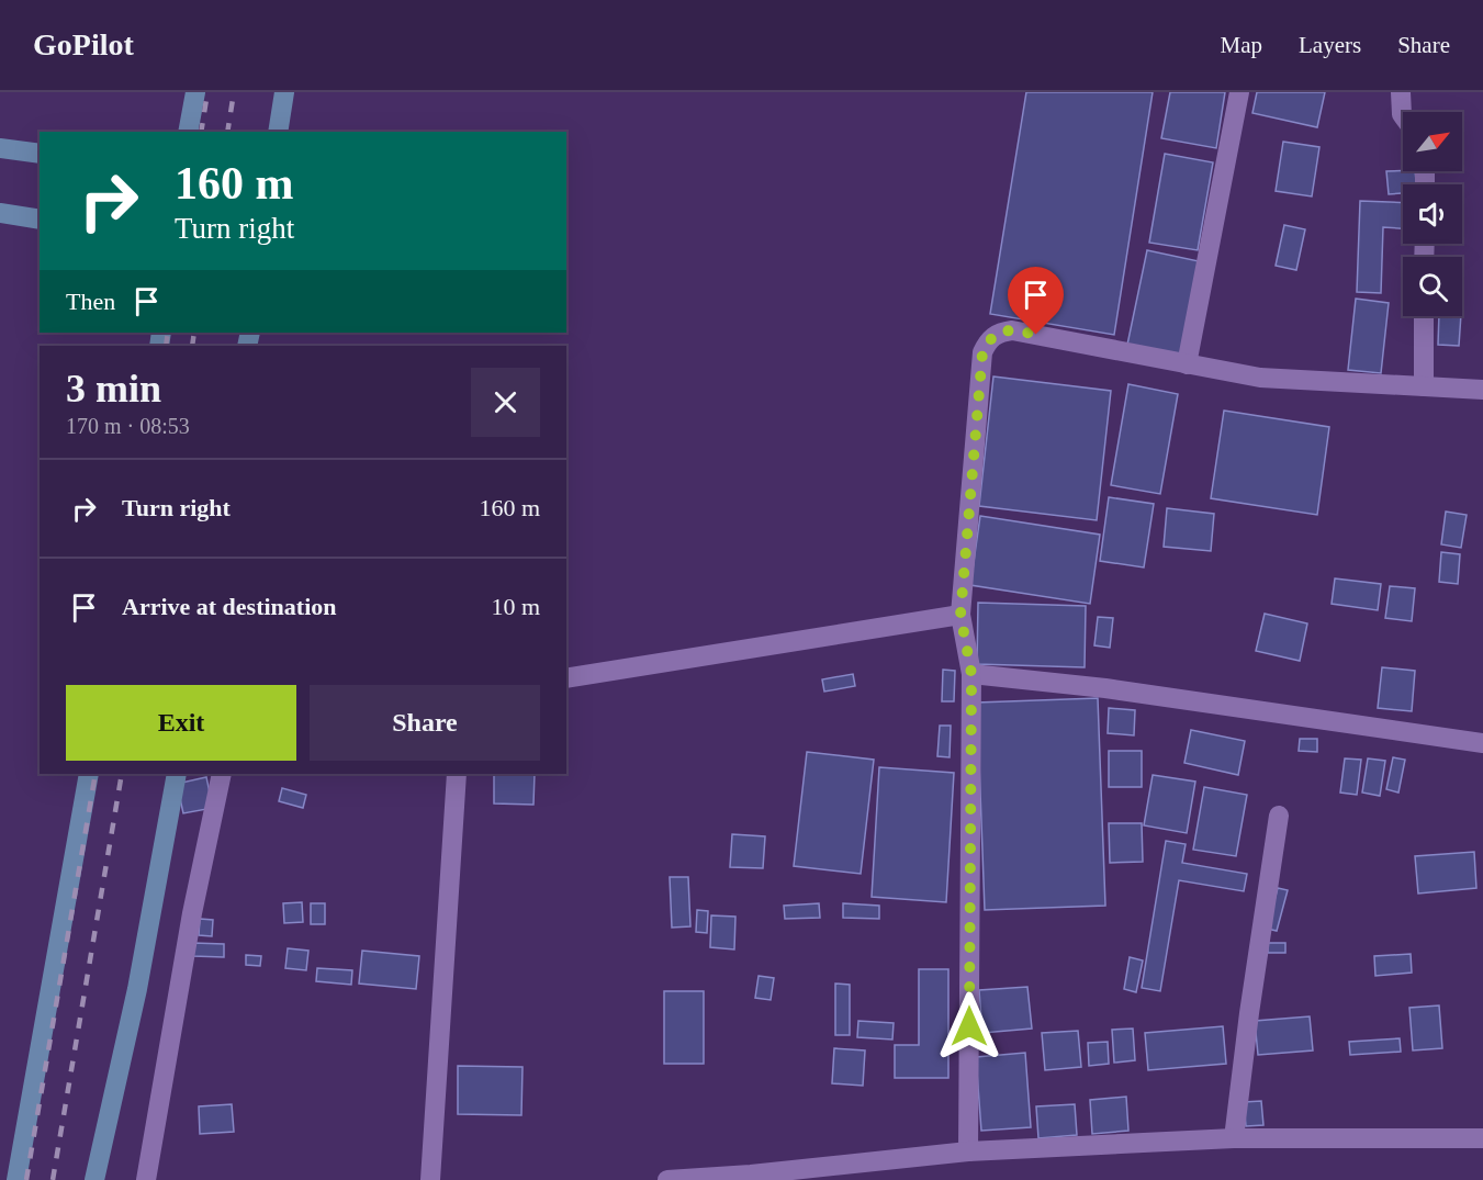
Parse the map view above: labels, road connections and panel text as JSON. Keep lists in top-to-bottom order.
{
  "north": "top right",
  "page": {
    "header": "GoPilot",
    "nav": ["Map", "Layers", "Share"],
    "turn": ["160 m", "Turn right"],
    "then": "Then",
    "heading": ["3 min", "170 m · 08:53"],
    "list": [
      {
        "name": "Turn right",
        "value": "160 m"
      },
      {
        "name": "Arrive at destination",
        "value": "10 m"
      }
    ],
    "buttons": ["Exit", "Share"]
  }
}
